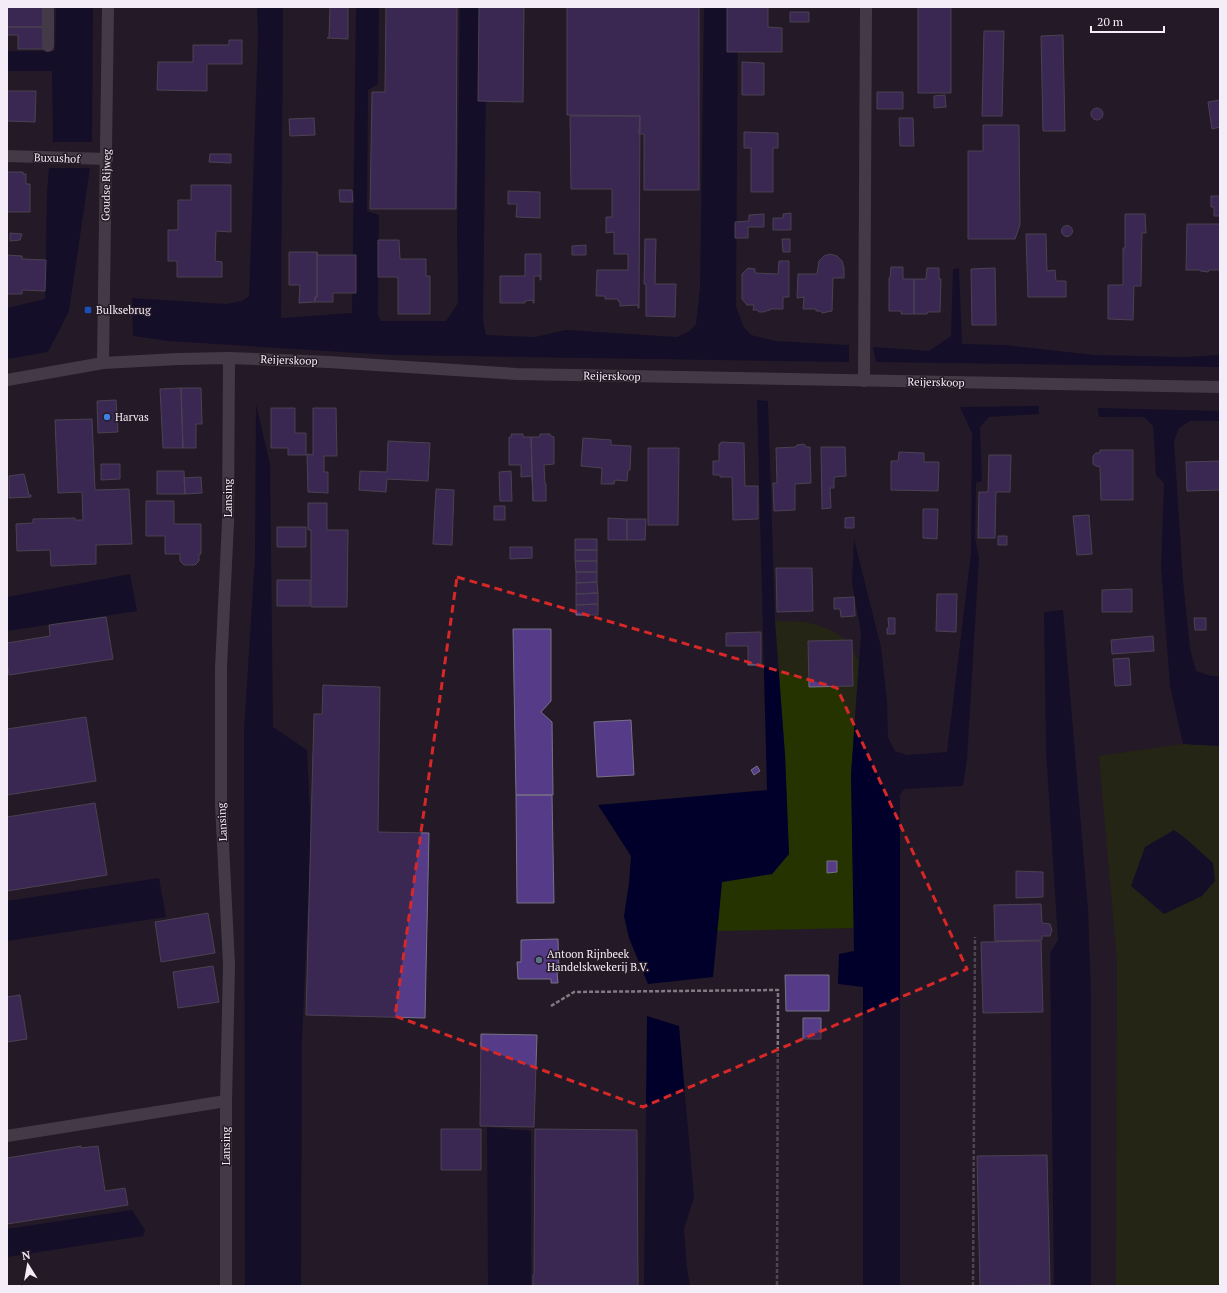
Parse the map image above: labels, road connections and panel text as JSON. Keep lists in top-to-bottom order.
{
  "streets": {
    "street": [
      "Buxushof",
      "Goudse Rijweg",
      "Reijerskoop",
      "Lansing"
    ]
  },
  "crossings": [
    ["Buxushof", "Goudse Rijweg"],
    ["Goudse Rijweg", "Reijerskoop"],
    ["Reijerskoop", "Lansing"]
  ],
  "places": {
    "transit": ["Bulksebrug"],
    "other": ["Harvas", "Antoon Rijnbeek Handelskwekerij B.V."]
  },
  "scale_bar": "20 m",
  "north": "top"
}
